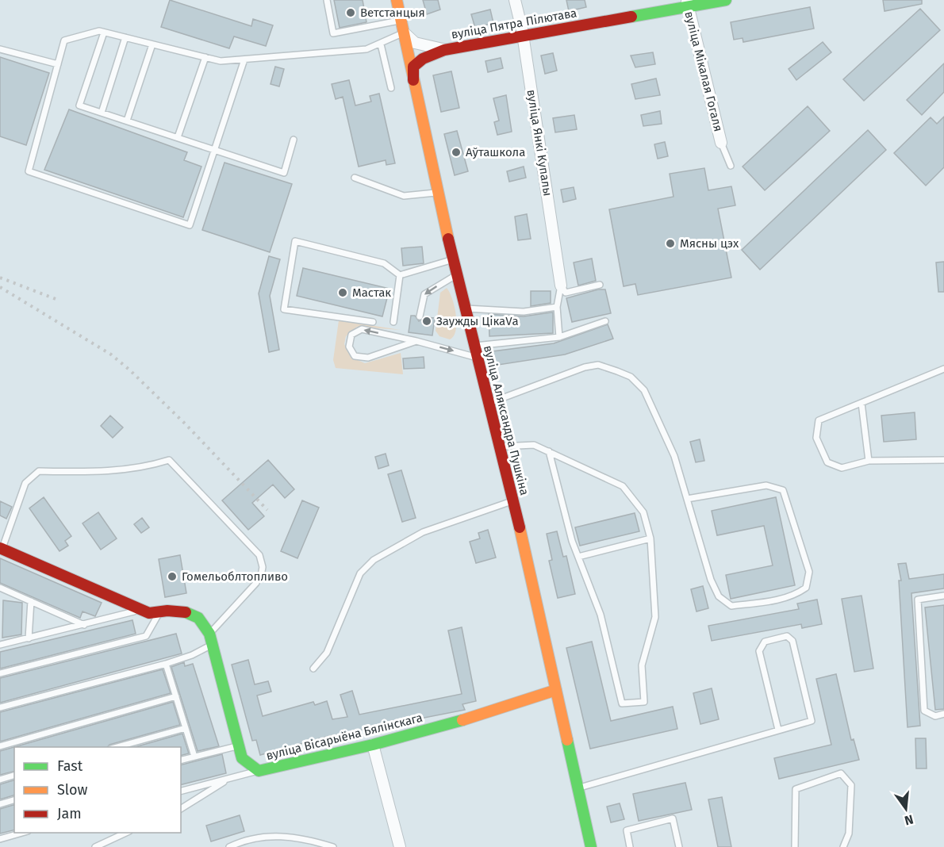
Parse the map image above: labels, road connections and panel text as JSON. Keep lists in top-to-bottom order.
{
  "streets": {
    "street": [
      "вуліца Пятра Пілютава",
      "вуліца Мікалая Гогаля",
      "вуліца Янкі Купалы",
      "вуліца Аляксандра Пушкіна",
      "вуліца Вісарыёна Бялінскага"
    ]
  },
  "crossings": [
    ["вуліца Пятра Пілютава", "вуліца Мікалая Гогаля"],
    ["вуліца Пятра Пілютава", "вуліца Янкі Купалы"],
    ["вуліца Пятра Пілютава", "вуліца Аляксандра Пушкіна"],
    ["вуліца Аляксандра Пушкіна", "вуліца Вісарыёна Бялінскага"]
  ],
  "places": [
    "Ветстанцыя",
    "Аўташкола",
    "Мясны цэх",
    "Мастак",
    "Заужды ЦікаVа",
    "Гомельоблтопливо"
  ],
  "legend": ["Fast", "Slow", "Jam"],
  "north": "bottom"
}
